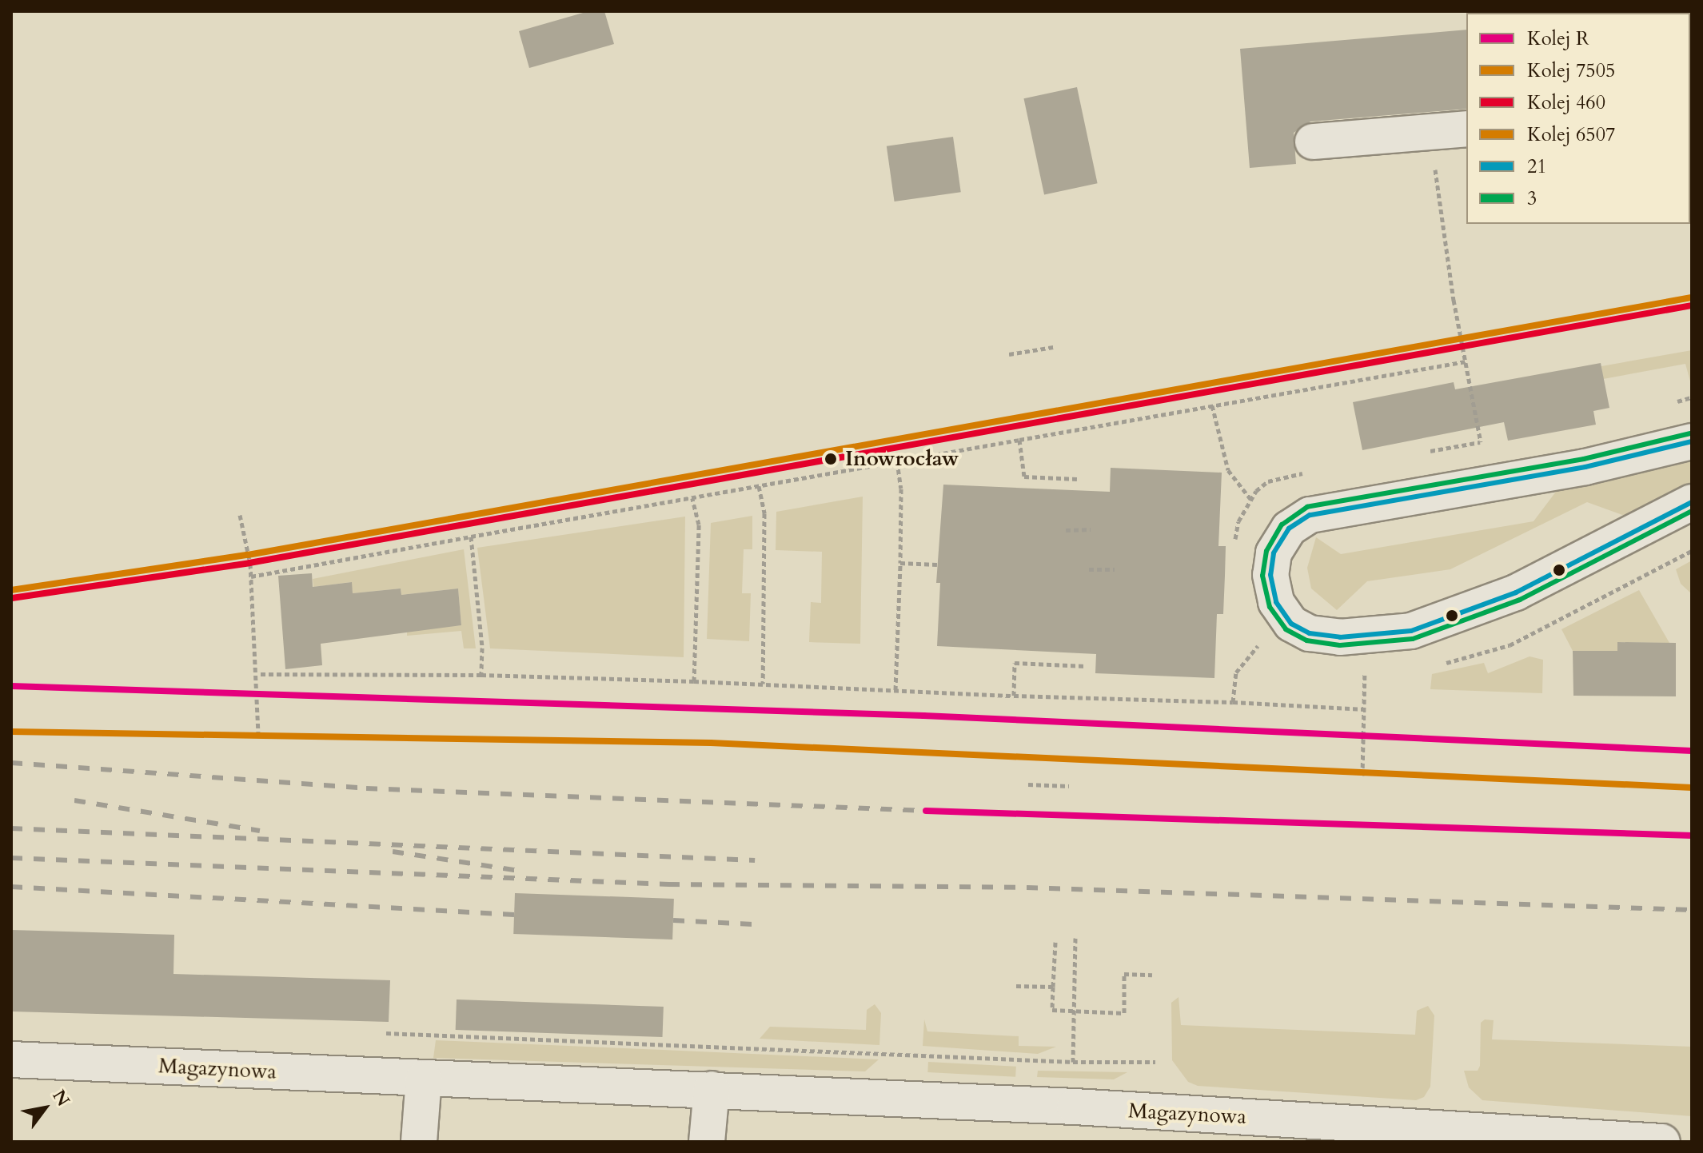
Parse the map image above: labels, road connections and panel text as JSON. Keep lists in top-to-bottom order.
{
  "streets": {
    "street": ["Magazynowa"]
  },
  "places": ["Inowrocław"],
  "lines": [
    "rail line 7505",
    "rail line 460",
    "transit line 3",
    "transit line 21",
    "rail line R",
    "rail line 6507"
  ],
  "legend": [
    "Kolej R",
    "Kolej 7505",
    "Kolej 460",
    "Kolej 6507",
    "21",
    "3"
  ],
  "north": "top right"
}
